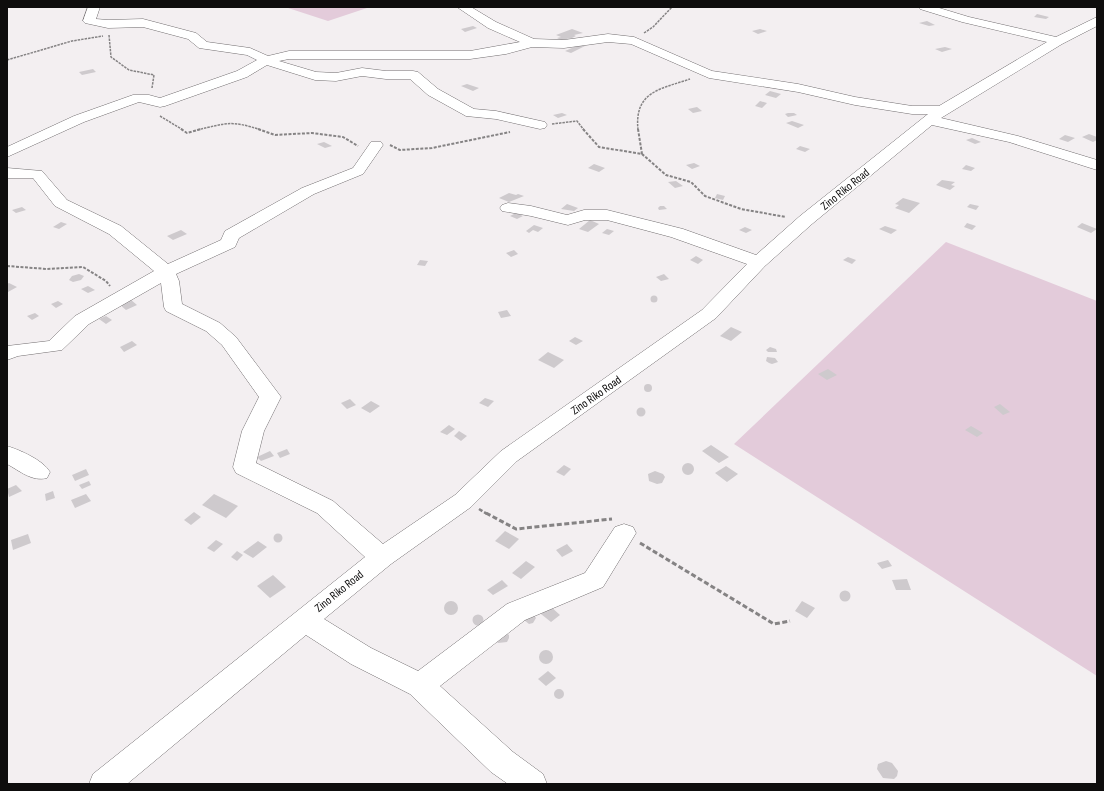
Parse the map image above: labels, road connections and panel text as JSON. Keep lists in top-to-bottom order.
{
  "streets": {
    "street": ["Zino Riko Road"]
  }
}
